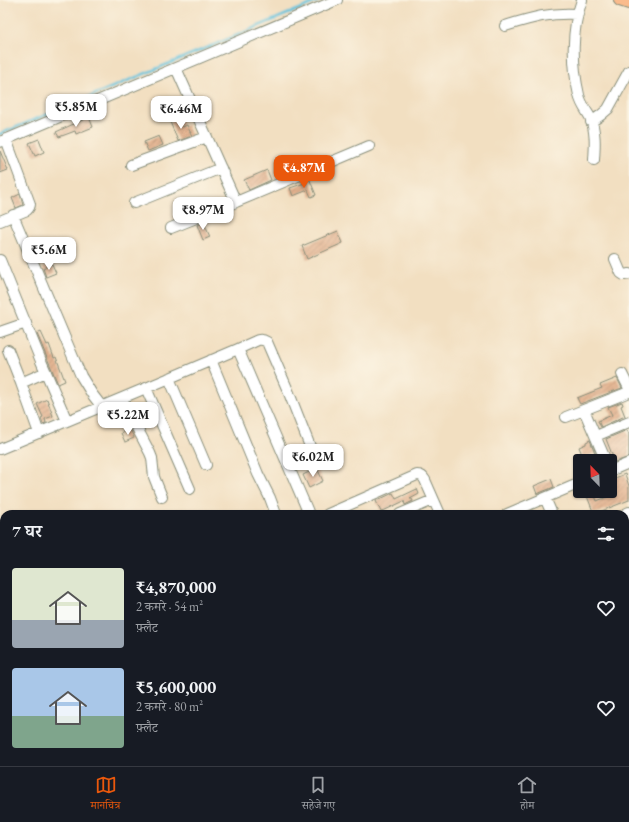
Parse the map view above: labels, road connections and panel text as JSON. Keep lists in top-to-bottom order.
{
  "north": "top left",
  "page": {
    "price": [
      "₹5.85M",
      "₹6.46M",
      "₹4.87M",
      "₹8.97M",
      "₹5.6M",
      "₹5.22M",
      "₹6.02M"
    ],
    "heading": "7 घर",
    "list": [
      {
        "name": "₹4,870,000",
        "note": "2 कमरे · 54 m² · फ़्लैट"
      },
      {
        "name": "₹5,600,000",
        "note": "2 कमरे · 80 m² · फ़्लैट"
      }
    ],
    "tabs": ["मानचित्र", "सहेजे गए", "होम"]
  }
}
